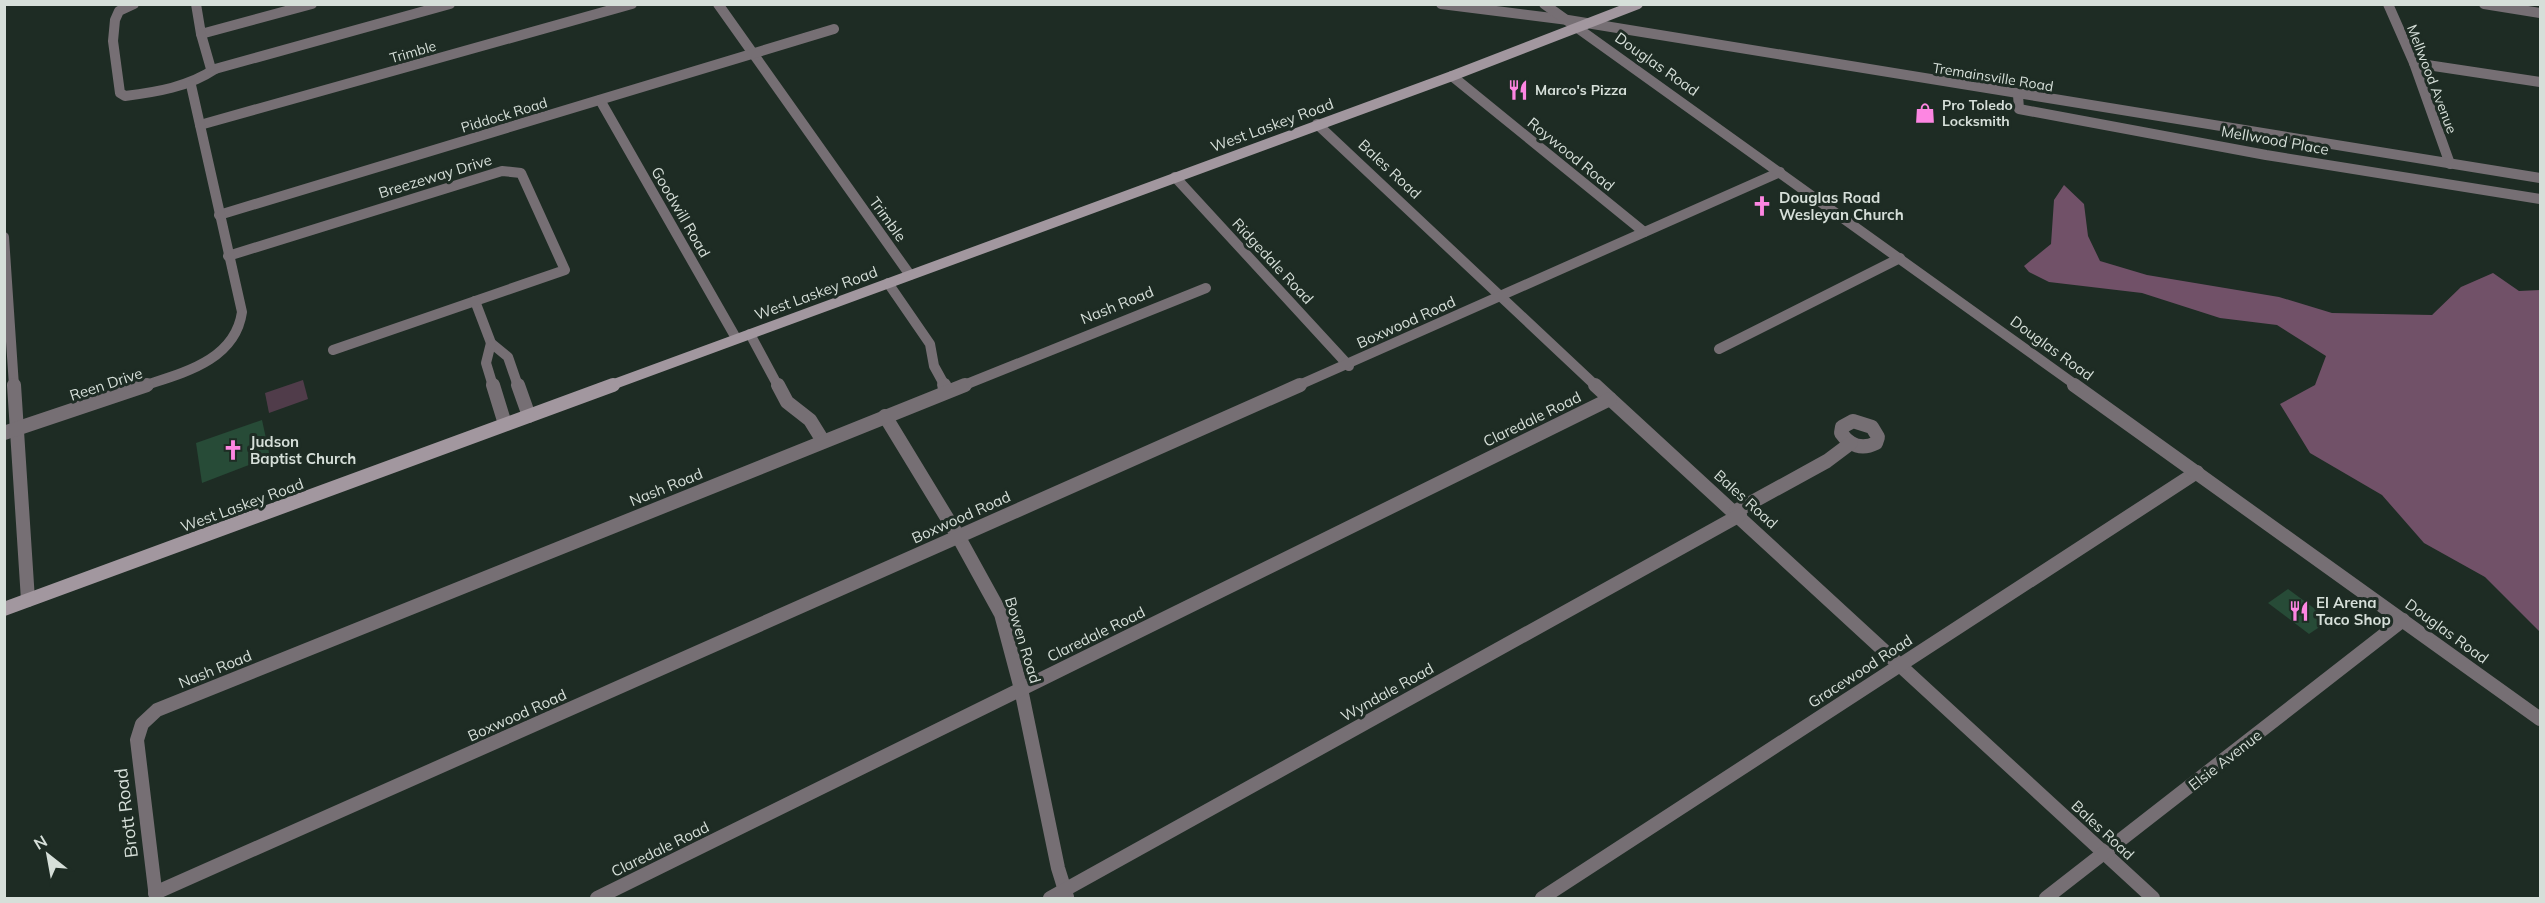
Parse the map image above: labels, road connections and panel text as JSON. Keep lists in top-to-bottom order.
{
  "streets": {
    "main road": ["West Laskey Road"],
    "street": [
      "Trimble",
      "Douglas Road",
      "Tremainsville Road",
      "Mellwood Avenue",
      "Piddock Road",
      "Mellwood Place",
      "Roywood Road",
      "Bales Road",
      "Breezeway Drive",
      "Goodwill Road",
      "Ridgedale Road",
      "Nash Road",
      "Boxwood Road",
      "Reen Drive",
      "Claredale Road",
      "Bowen Road",
      "Gracewood Road",
      "Wyndale Road",
      "Elsie Avenue",
      "Brott Road"
    ]
  },
  "crossings": [
    ["Trimble", "Piddock Road"],
    ["Trimble", "West Laskey Road"],
    ["Douglas Road", "Tremainsville Road"],
    ["Douglas Road", "West Laskey Road"],
    ["Douglas Road", "Boxwood Road"],
    ["Douglas Road", "Gracewood Road"],
    ["Douglas Road", "Elsie Avenue"],
    ["Tremainsville Road", "Mellwood Avenue"],
    ["Tremainsville Road", "West Laskey Road"],
    ["Tremainsville Road", "Mellwood Place"],
    ["Piddock Road", "Goodwill Road"],
    ["West Laskey Road", "Roywood Road"],
    ["West Laskey Road", "Bales Road"],
    ["West Laskey Road", "Goodwill Road"],
    ["West Laskey Road", "Ridgedale Road"],
    ["Roywood Road", "Boxwood Road"],
    ["Bales Road", "Boxwood Road"],
    ["Bales Road", "Claredale Road"],
    ["Bales Road", "Gracewood Road"],
    ["Bales Road", "Wyndale Road"],
    ["Bales Road", "Elsie Avenue"],
    ["Breezeway Drive", "Reen Drive"],
    ["Ridgedale Road", "Boxwood Road"],
    ["Nash Road", "Bowen Road"],
    ["Nash Road", "Brott Road"],
    ["Boxwood Road", "Bowen Road"],
    ["Boxwood Road", "Brott Road"],
    ["Claredale Road", "Bowen Road"],
    ["Bowen Road", "Wyndale Road"]
  ],
  "places": {
    "restaurant": ["Marco's Pizza", "El Arena Taco Shop"],
    "shop": ["Pro Toledo Locksmith"],
    "church": ["Douglas Road Wesleyan Church", "Judson Baptist Church"]
  },
  "north": "top left"
}
